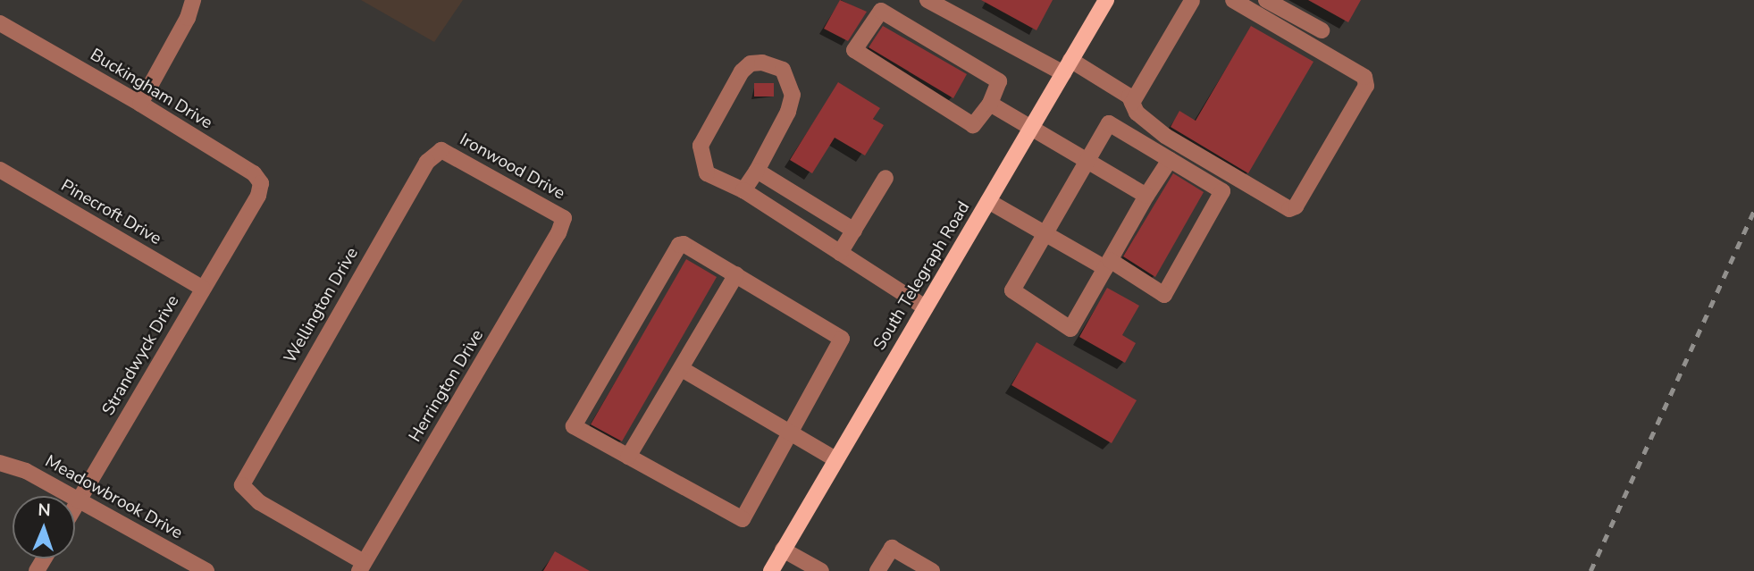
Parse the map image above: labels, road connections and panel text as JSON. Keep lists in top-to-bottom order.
{
  "streets": {
    "main road": ["South Telegraph Road"],
    "street": [
      "Buckingham Drive",
      "Ironwood Drive",
      "Pinecroft Drive",
      "Wellington Drive",
      "Strandwyck Drive",
      "Herrington Drive",
      "Meadowbrook Drive"
    ]
  },
  "crossings": [
    ["Buckingham Drive", "Strandwyck Drive"],
    ["Ironwood Drive", "Wellington Drive"],
    ["Ironwood Drive", "Herrington Drive"],
    ["Pinecroft Drive", "Strandwyck Drive"],
    ["Wellington Drive", "Herrington Drive"],
    ["Strandwyck Drive", "Meadowbrook Drive"]
  ],
  "north": "top"
}
